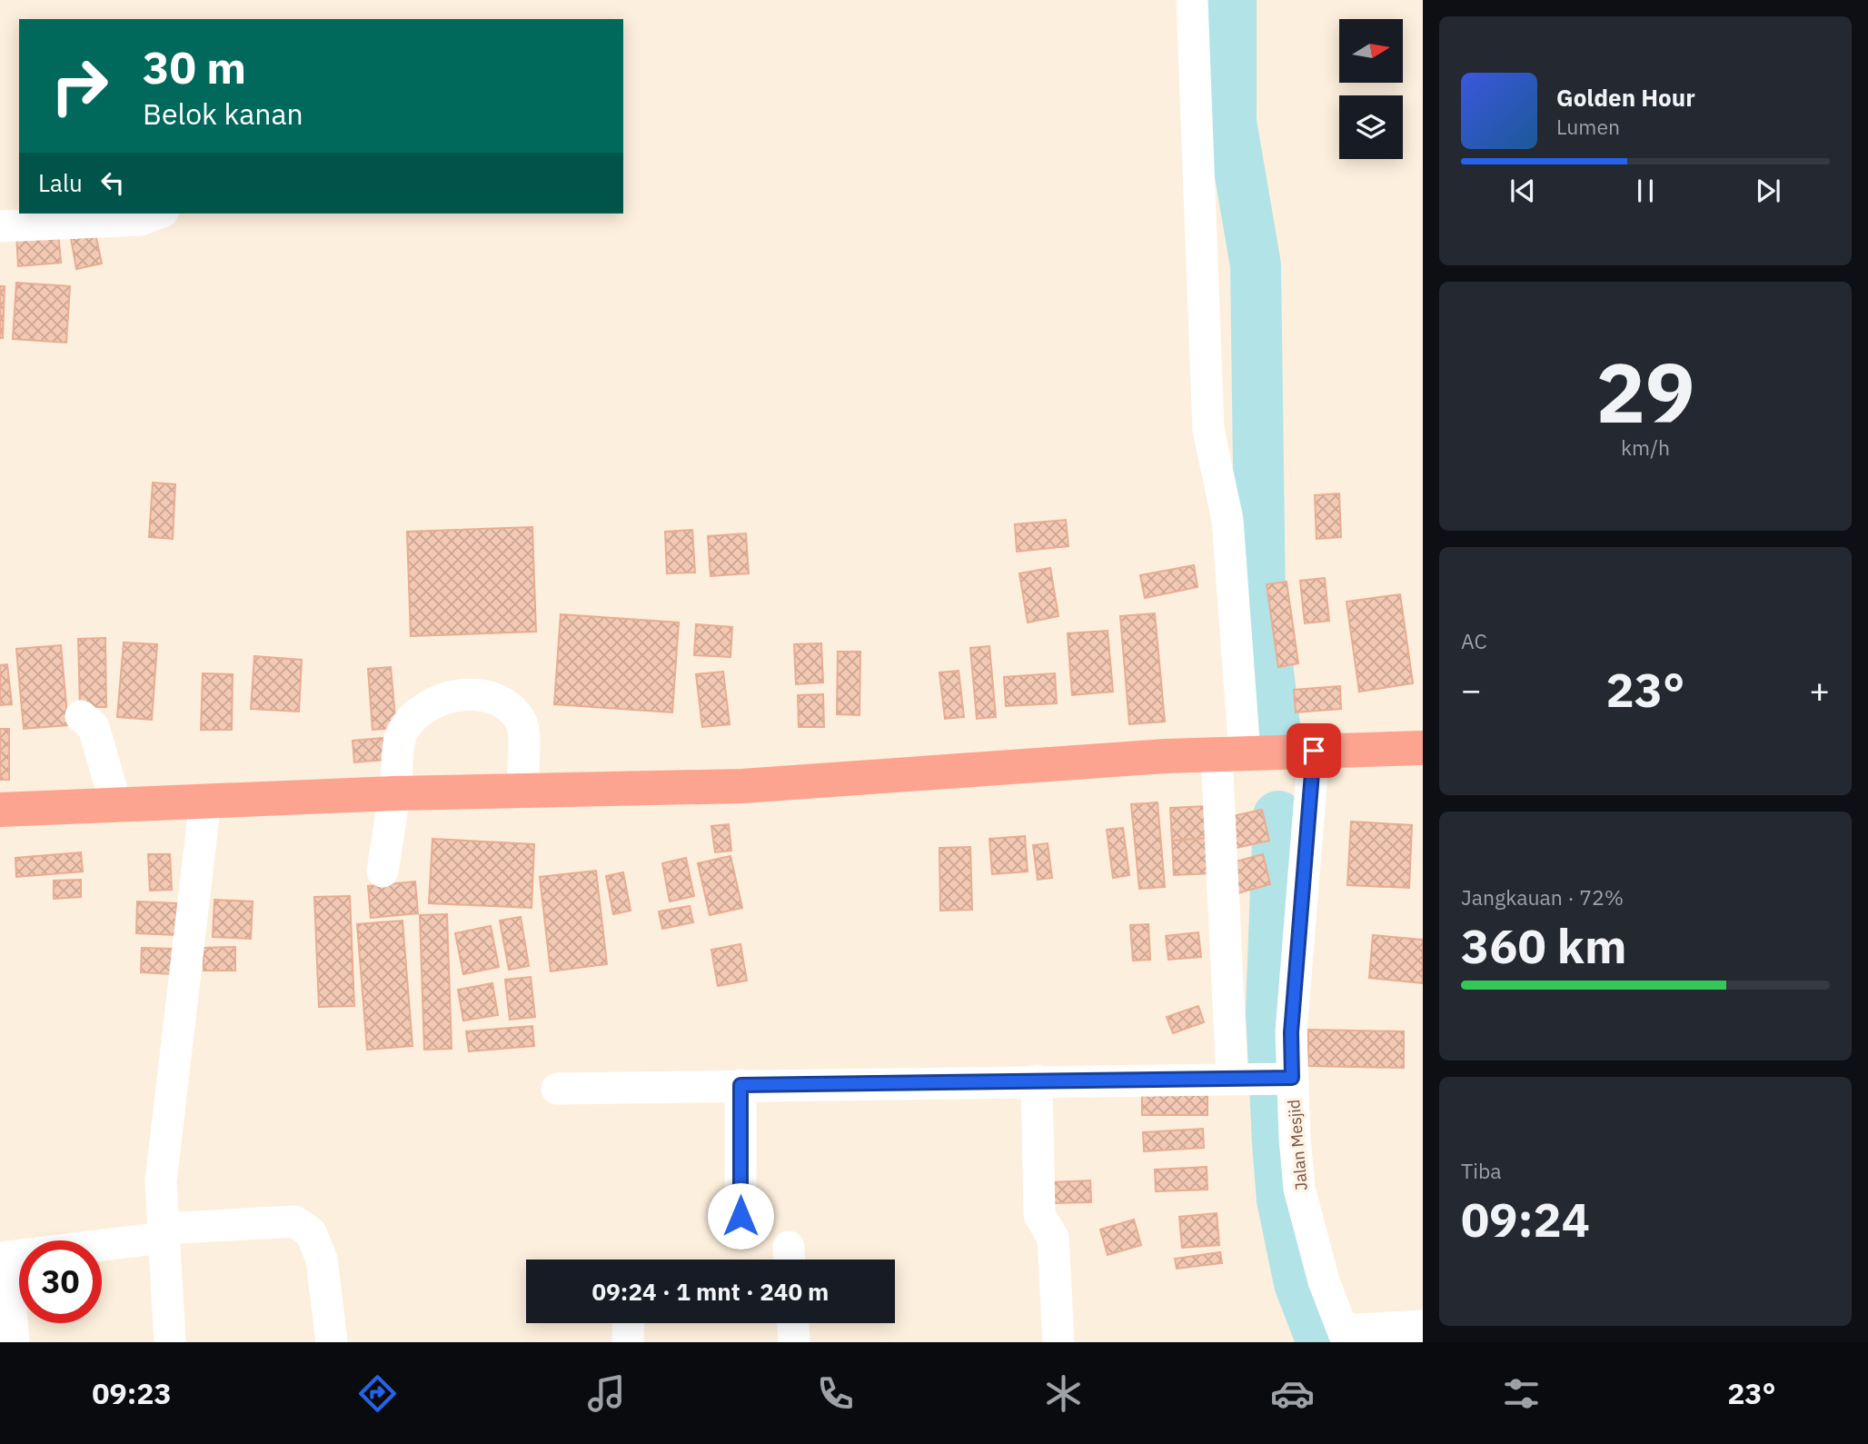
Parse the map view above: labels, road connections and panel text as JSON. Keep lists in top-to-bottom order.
{
  "streets": {
    "street": ["Jalan Mesjid"]
  },
  "north": "right",
  "page": {
    "turn": ["30 m", "Belok kanan"],
    "song": ["Golden Hour", "Lumen"],
    "then": "Lalu",
    "tile": [
      ["29", "km/h"],
      "AC",
      ["Jangkauan · 72%", "360 km"],
      ["Tiba", "09:24"]
    ],
    "heat": ["−", "23°", "+"],
    "limit": "30",
    "trip": "09:24 · 1 mnt · 240 m",
    "tabs": ["09:23", "23°"]
  }
}
